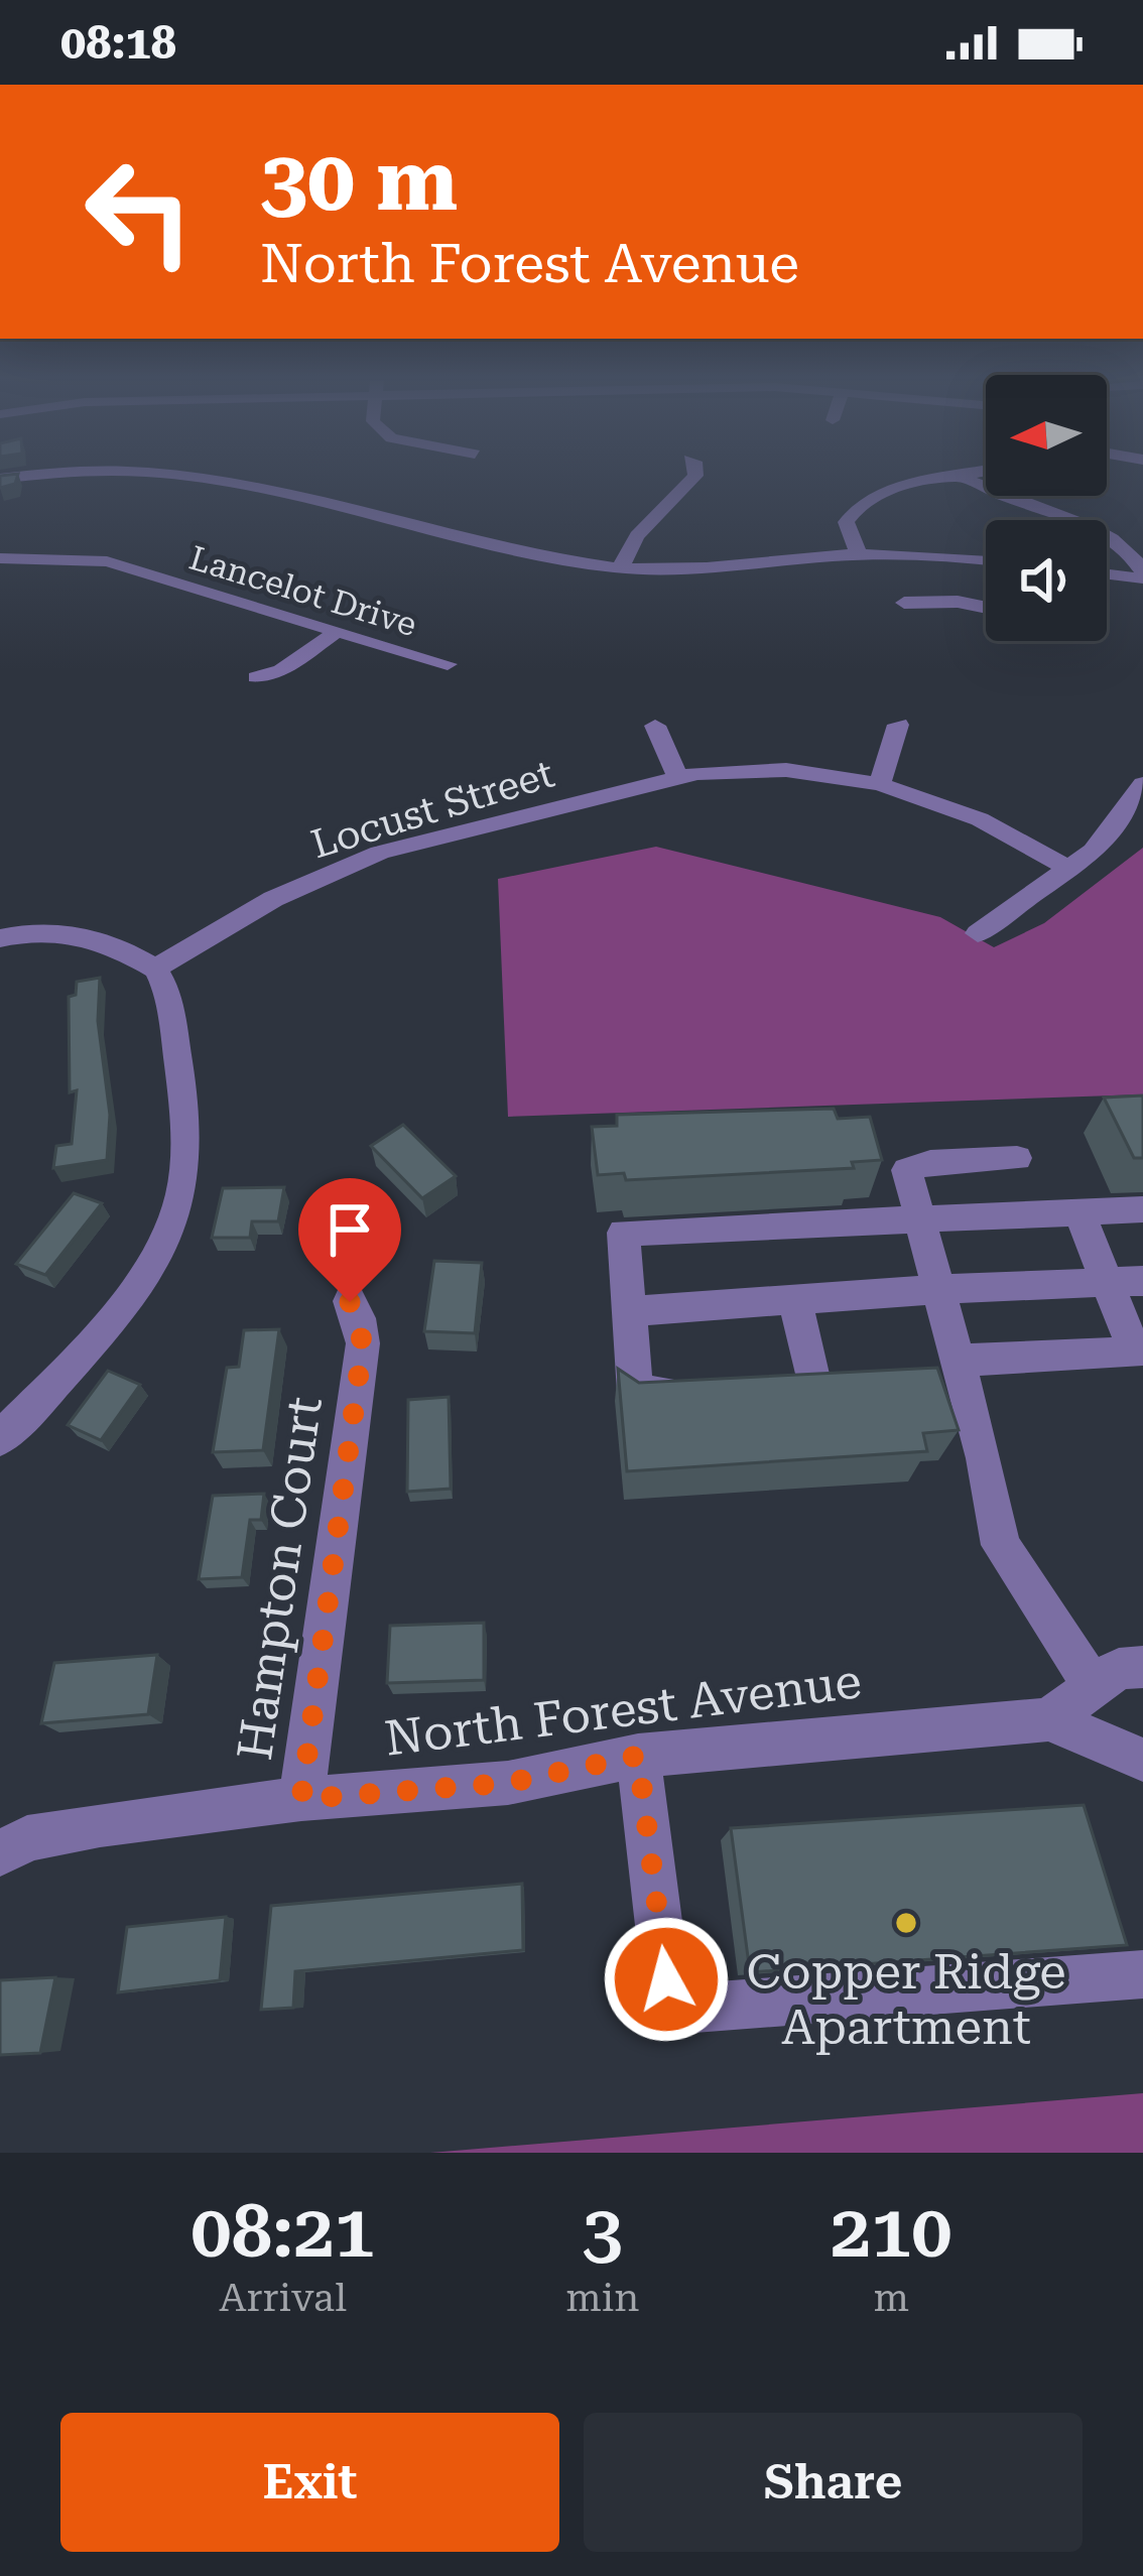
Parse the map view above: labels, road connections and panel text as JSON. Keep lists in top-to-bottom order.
{
  "streets": {
    "street": [
      "Lancelot Drive",
      "Locust Street",
      "Hampton Court",
      "North Forest Avenue"
    ]
  },
  "crossings": [
    ["Hampton Court", "North Forest Avenue"]
  ],
  "places": ["Copper Ridge Apartment"],
  "north": "left",
  "page": {
    "status": "08:18",
    "turn": ["30 m", "North Forest Avenue"],
    "eta": [
      "08:21",
      "Arrival",
      "3",
      "min",
      "210",
      "m"
    ],
    "buttons": ["Exit", "Share"]
  }
}
